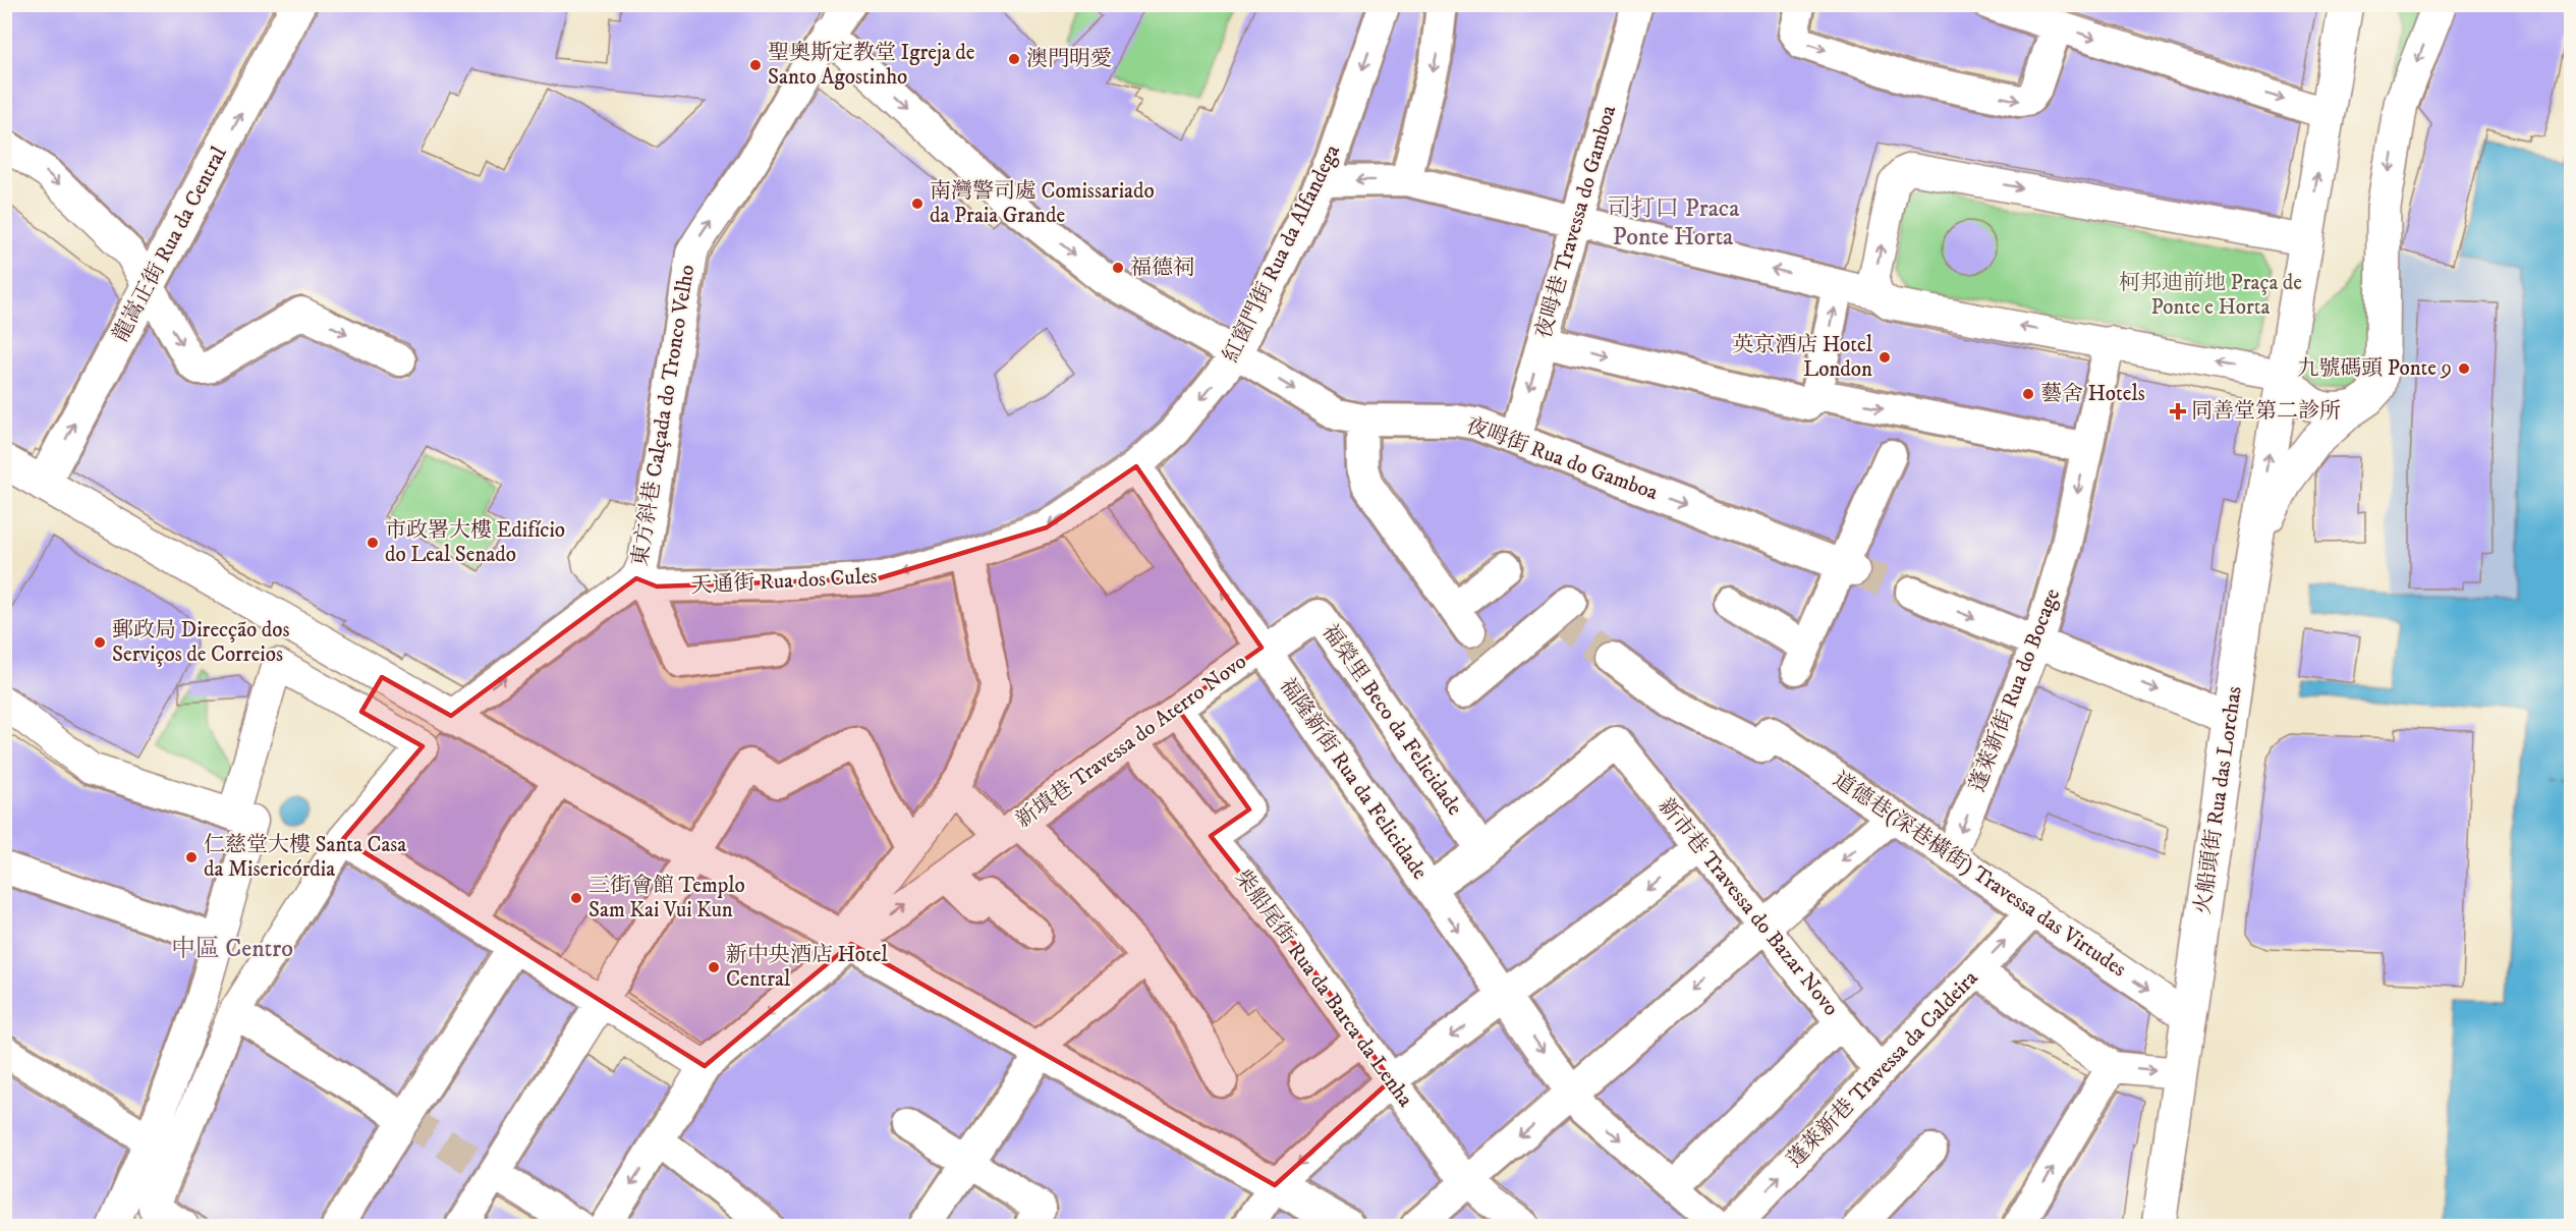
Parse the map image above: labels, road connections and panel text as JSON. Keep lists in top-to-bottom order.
{
  "streets": {
    "main road": ["龍嵩正街 Rua da Central", "火船頭街 Rua das Lorchas"],
    "street": [
      "夜呣巷 Travessa do Gamboa",
      "紅窗門街 Rua da Alfandega",
      "東方斜巷 Calçada do Tronco Velho",
      "夜呣街 Rua do Gamboa",
      "天通街 Rua dos Cules",
      "蓬萊新街 Rua do Bocage",
      "福榮里 Beco da Felicidade",
      "新填巷 Travessa do Aterro Novo",
      "福隆新街 Rua da Felicidade",
      "道德巷(深巷橫街) Travessa das Virtudes",
      "新市巷 Travessa do Bazar Novo",
      "柴船尾街 Rua da Barca da Lenha",
      "蓬萊新巷 Travessa da Caldeira"
    ]
  },
  "crossings": [
    ["夜呣巷 Travessa do Gamboa", "夜呣街 Rua do Gamboa"],
    ["紅窗門街 Rua da Alfandega", "夜呣街 Rua do Gamboa"],
    ["紅窗門街 Rua da Alfandega", "天通街 Rua dos Cules"],
    ["紅窗門街 Rua da Alfandega", "福隆新街 Rua da Felicidade"],
    ["東方斜巷 Calçada do Tronco Velho", "夜呣街 Rua do Gamboa"],
    ["東方斜巷 Calçada do Tronco Velho", "天通街 Rua dos Cules"],
    ["蓬萊新街 Rua do Bocage", "道德巷(深巷橫街) Travessa das Virtudes"],
    ["福榮里 Beco da Felicidade", "新填巷 Travessa do Aterro Novo"],
    ["福榮里 Beco da Felicidade", "福隆新街 Rua da Felicidade"],
    ["福榮里 Beco da Felicidade", "新市巷 Travessa do Bazar Novo"],
    ["新填巷 Travessa do Aterro Novo", "福隆新街 Rua da Felicidade"],
    ["新填巷 Travessa do Aterro Novo", "柴船尾街 Rua da Barca da Lenha"],
    ["火船頭街 Rua das Lorchas", "道德巷(深巷橫街) Travessa das Virtudes"],
    ["道德巷(深巷橫街) Travessa das Virtudes", "蓬萊新巷 Travessa da Caldeira"],
    ["新市巷 Travessa do Bazar Novo", "蓬萊新巷 Travessa da Caldeira"]
  ],
  "one_way": [
    "龍嵩正街 Rua da Central",
    "紅窗門街 Rua da Alfandega",
    "東方斜巷 Calçada do Tronco Velho",
    "天通街 Rua dos Cules",
    "蓬萊新街 Rua do Bocage"
  ],
  "districts": ["司打口 Praca Ponte Horta", "中區 Centro"],
  "parks": ["柯邦迪前地 Praça de Ponte e Horta"],
  "places": {
    "other": [
      "澳門明愛",
      "聖奧斯定教堂 Igreja de Santo Agostinho",
      "南灣警司處 Comissariado da Praia Grande",
      "福德祠",
      "英京酒店 Hotel London",
      "九號碼頭 Ponte 9",
      "藝舍 Hotels",
      "市政署大樓 Edifício do Leal Senado",
      "郵政局 Direcção dos Serviços de Correios",
      "仁慈堂大樓 Santa Casa da Misericórdia",
      "三街會館 Templo Sam Kai Vui Kun",
      "新中央酒店 Hotel Central"
    ],
    "health": ["同善堂第二診所"]
  }
}
